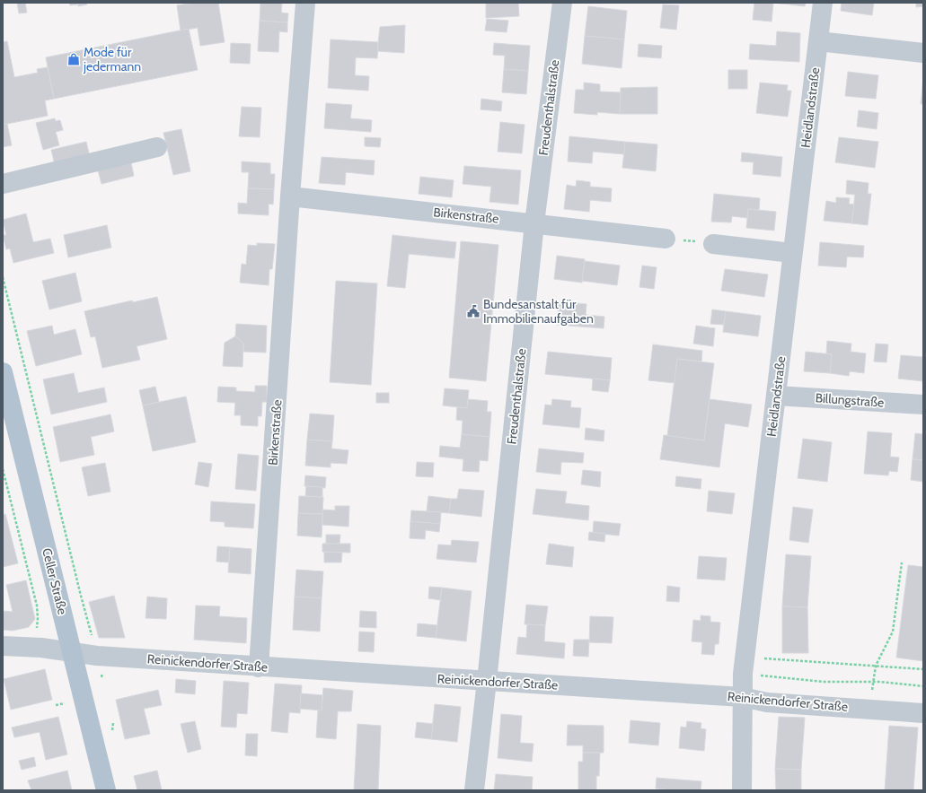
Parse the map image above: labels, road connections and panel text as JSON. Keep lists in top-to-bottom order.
{
  "streets": {
    "main road": ["Celler Straße"],
    "street": [
      "Freudenthalstraße",
      "Heidlandstraße",
      "Birkenstraße",
      "Billungstraße",
      "Reinickendorfer Straße"
    ]
  },
  "crossings": [
    ["Freudenthalstraße", "Birkenstraße"],
    ["Freudenthalstraße", "Reinickendorfer Straße"],
    ["Heidlandstraße", "Billungstraße"],
    ["Heidlandstraße", "Reinickendorfer Straße"],
    ["Birkenstraße", "Reinickendorfer Straße"],
    ["Celler Straße", "Reinickendorfer Straße"]
  ],
  "places": {
    "shop": ["Mode für jedermann"],
    "public building": ["Bundesanstalt für Immobilienaufgaben"]
  }
}
